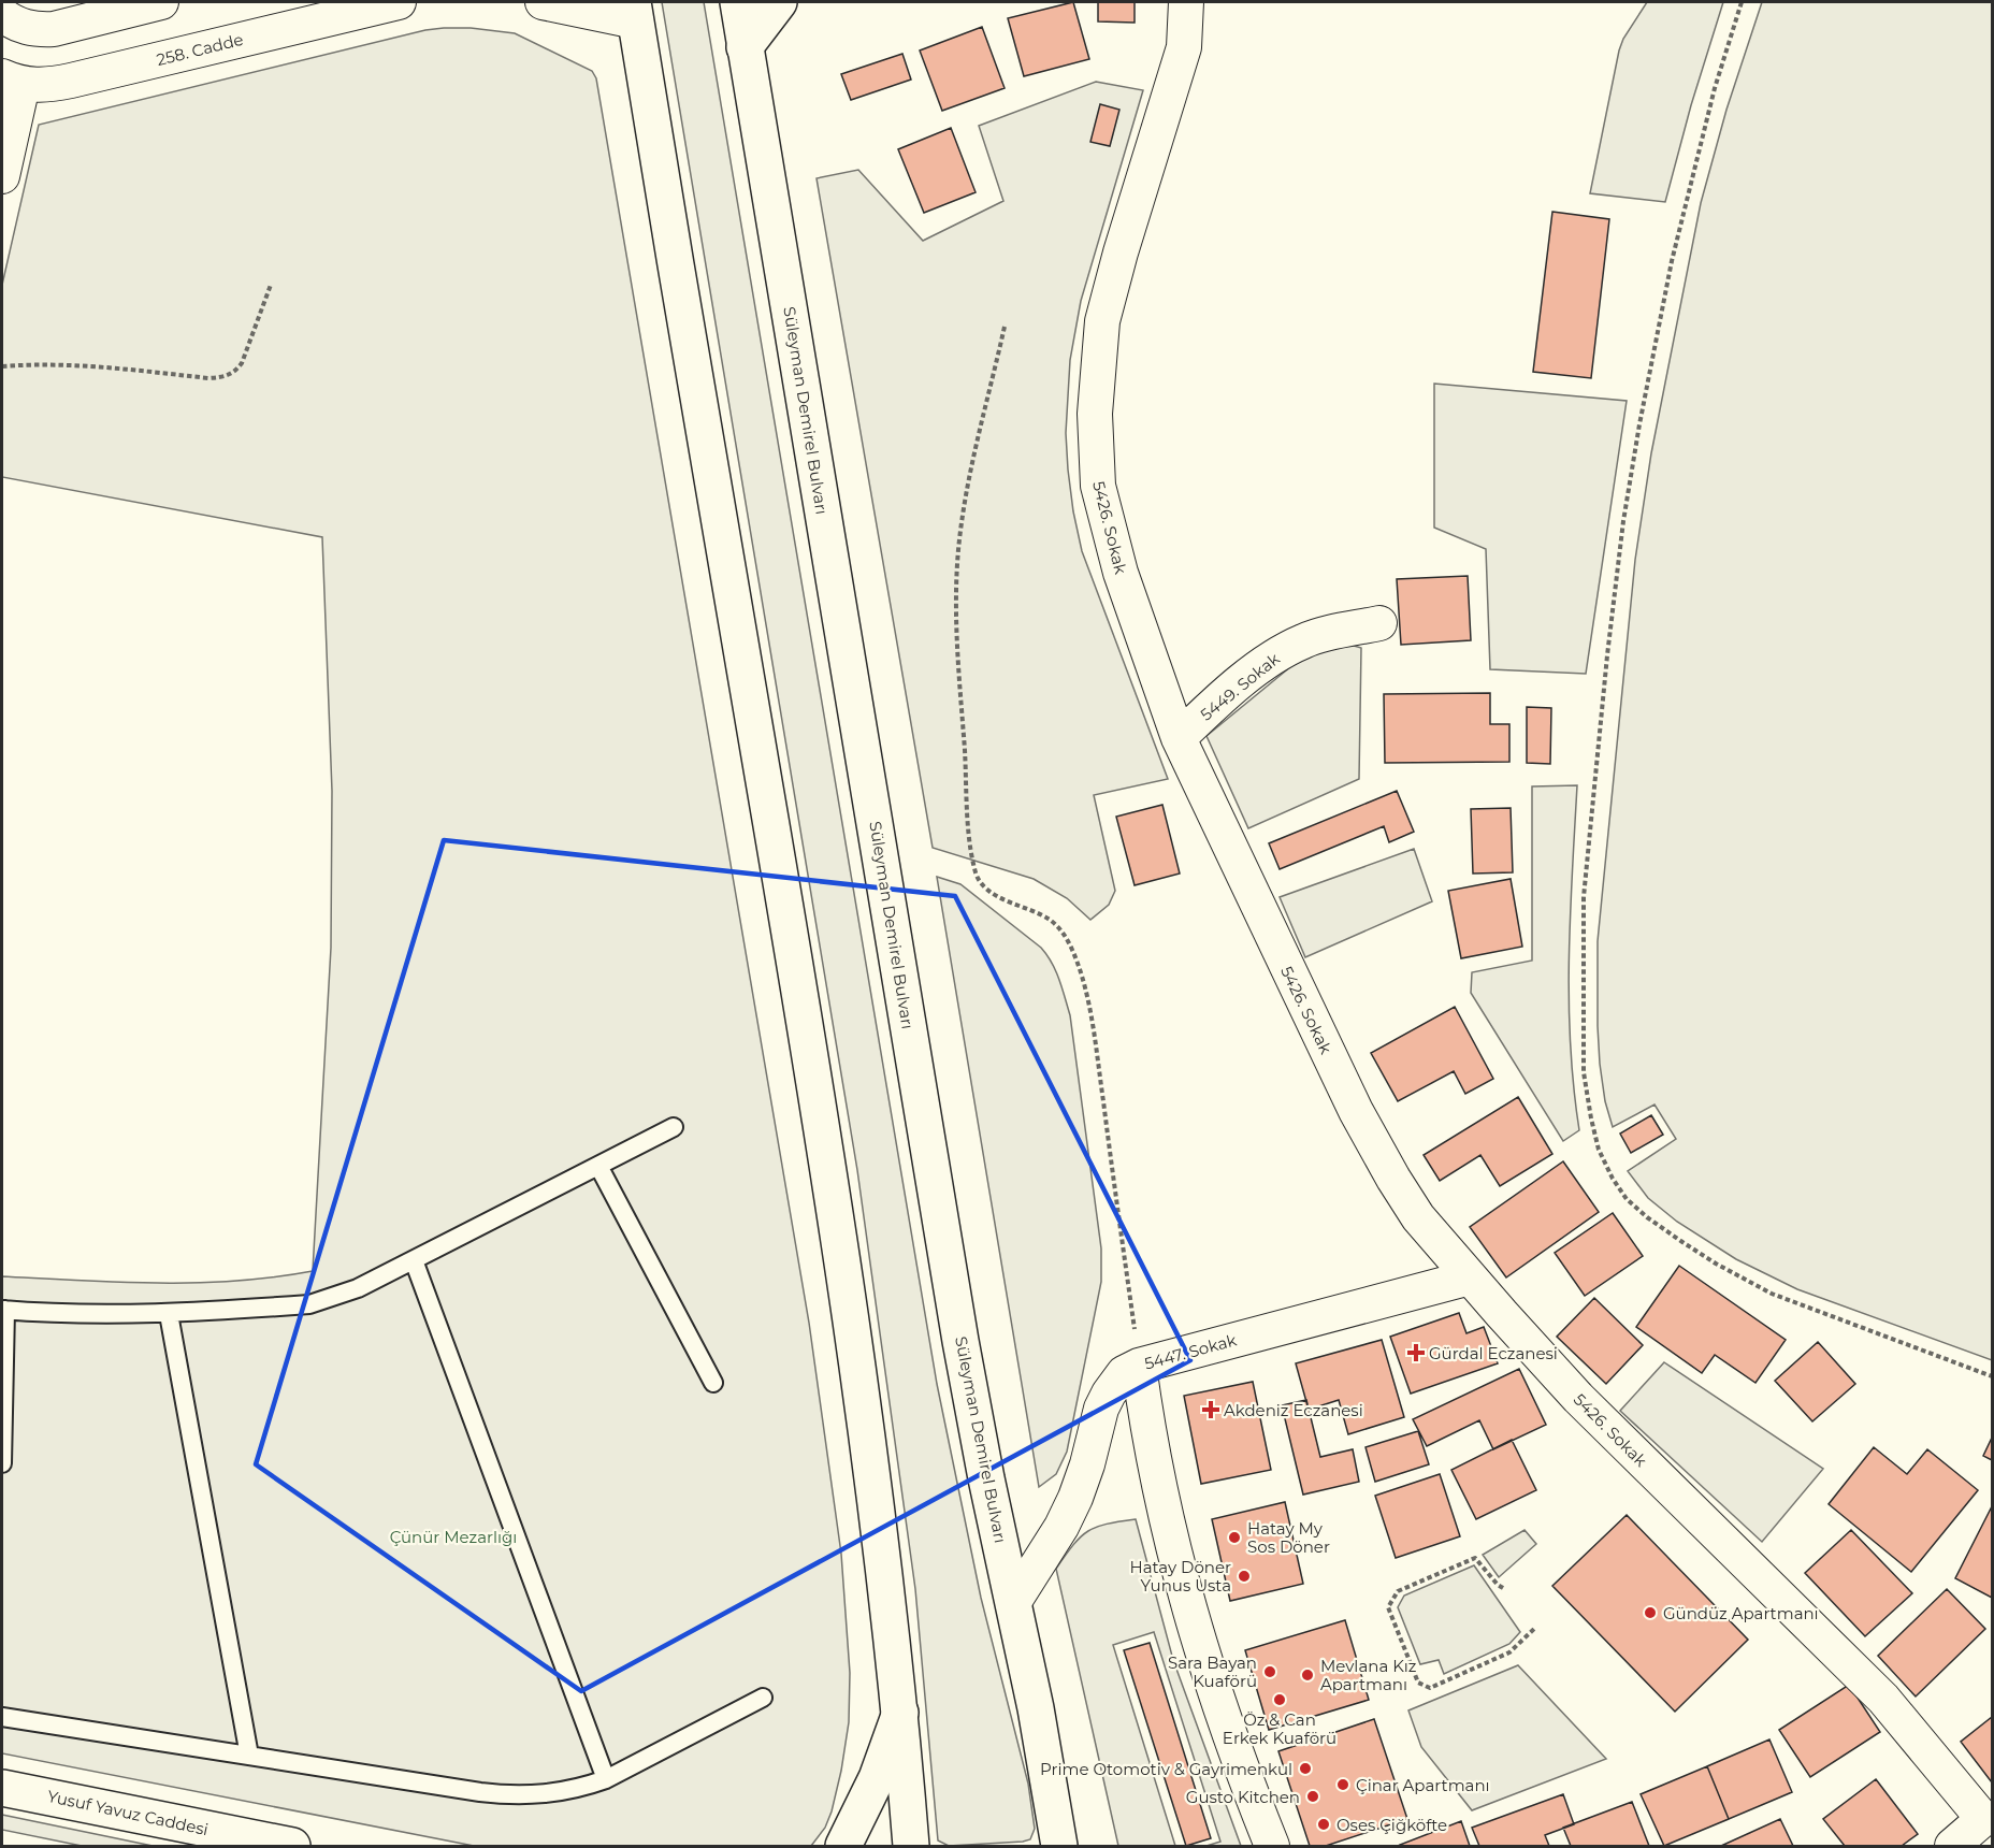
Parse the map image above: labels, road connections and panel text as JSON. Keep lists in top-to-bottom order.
{
  "streets": {
    "main road": ["Süleyman Demirel Bulvarı", "Yusuf Yavuz Caddesi"],
    "street": [
      "258. Cadde",
      "5426. Sokak",
      "5449. Sokak",
      "5447. Sokak"
    ]
  },
  "crossings": [
    ["Süleyman Demirel Bulvarı", "5447. Sokak"],
    ["5426. Sokak", "5449. Sokak"],
    ["5426. Sokak", "5447. Sokak"]
  ],
  "parks": ["Çünür Mezarlığı"],
  "places": {
    "health": ["Gürdal Eczanesi", "Akdeniz Eczanesi"],
    "other": [
      "Hatay My Sos Döner",
      "Hatay Döner Yunus Usta",
      "Gündüz Apartmanı",
      "Sara Bayan Kuaförü",
      "Mevlana Kız Apartmanı",
      "Öz & Can Erkek Kuaförü",
      "Prime Otomotiv & Gayrimenkul",
      "Çinar Apartmanı",
      "Gusto Kitchen",
      "Oses Çiğköfte"
    ]
  }
}
